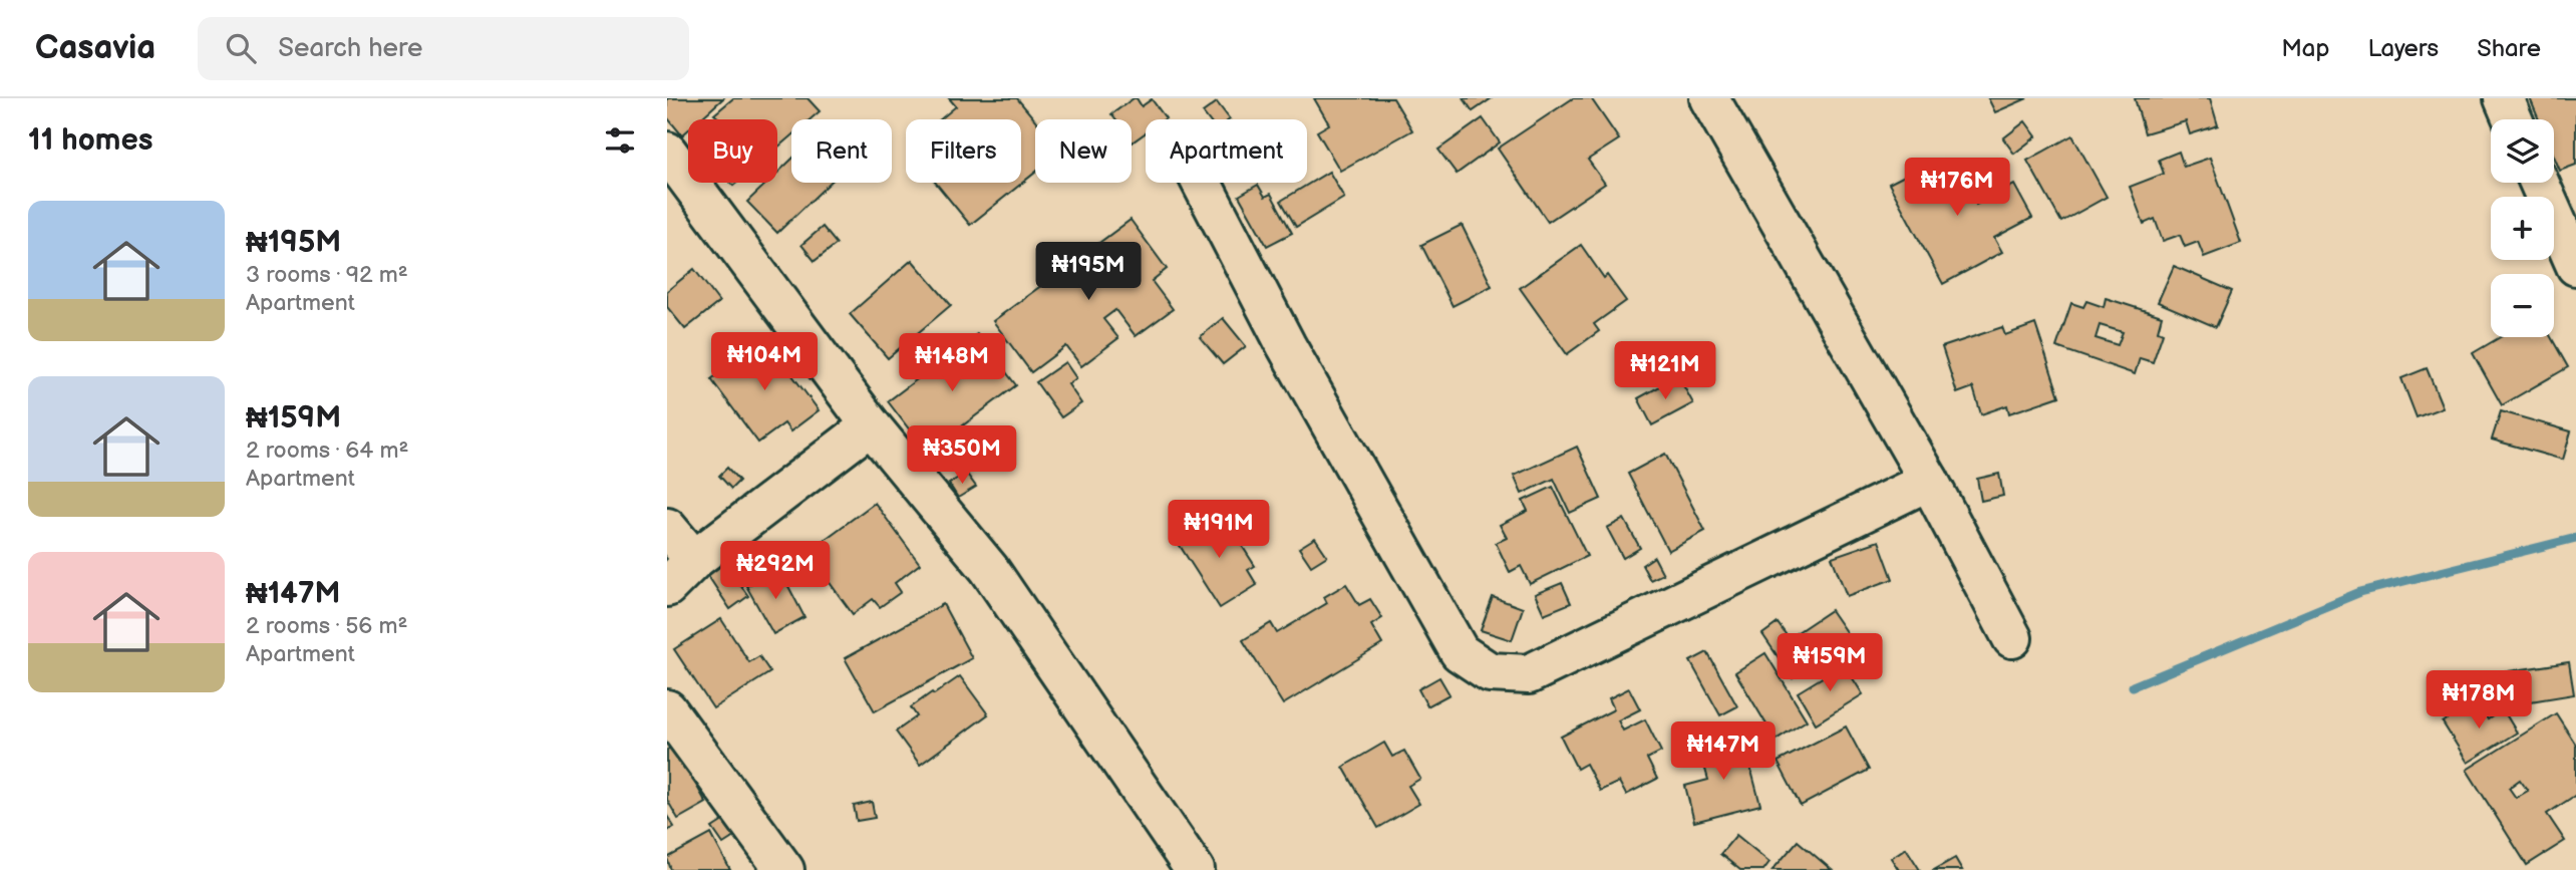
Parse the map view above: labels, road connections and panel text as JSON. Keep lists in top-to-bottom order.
{
  "page": {
    "header": "Casavia",
    "search": "Search here",
    "nav": ["Map", "Layers", "Share"],
    "heading": "11 homes",
    "map_buttons": ["+", "−"],
    "chip": [
      "Buy",
      "Rent",
      "Filters",
      "New",
      "Apartment"
    ],
    "price": [
      "₦176M",
      "₦195M",
      "₦104M",
      "₦148M",
      "₦121M",
      "₦350M",
      "₦191M",
      "₦292M",
      "₦159M",
      "₦178M",
      "₦147M"
    ],
    "list": [
      {
        "name": "₦195M",
        "note": "3 rooms · 92 m² · Apartment"
      },
      {
        "name": "₦159M",
        "note": "2 rooms · 64 m² · Apartment"
      },
      {
        "name": "₦147M",
        "note": "2 rooms · 56 m² · Apartment"
      }
    ]
  }
}
